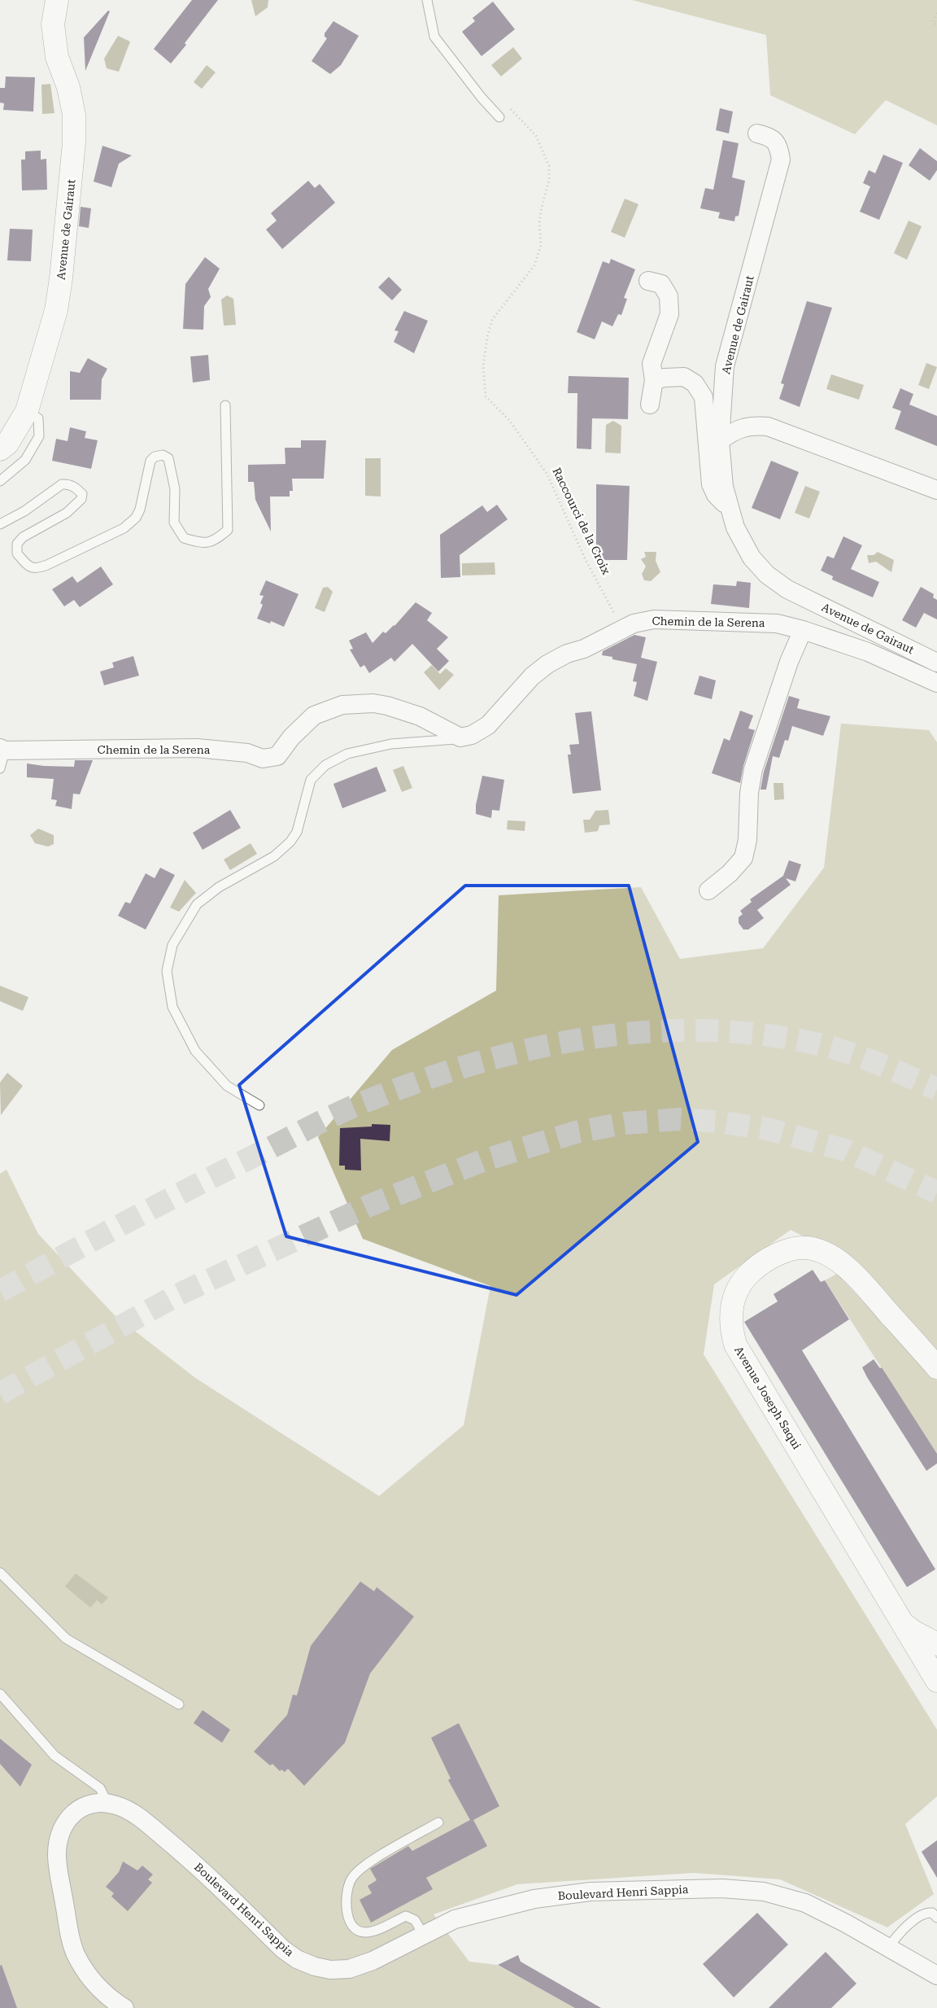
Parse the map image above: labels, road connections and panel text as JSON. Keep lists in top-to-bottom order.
{
  "streets": {
    "street": [
      "Avenue de Gairaut",
      "Chemin de la Serena",
      "Avenue Joseph Saqui",
      "Boulevard Henri Sappia"
    ],
    "path": ["Raccourci de la Croix"]
  },
  "crossings": [
    ["Raccourci de la Croix", "Chemin de la Serena"]
  ]
}
